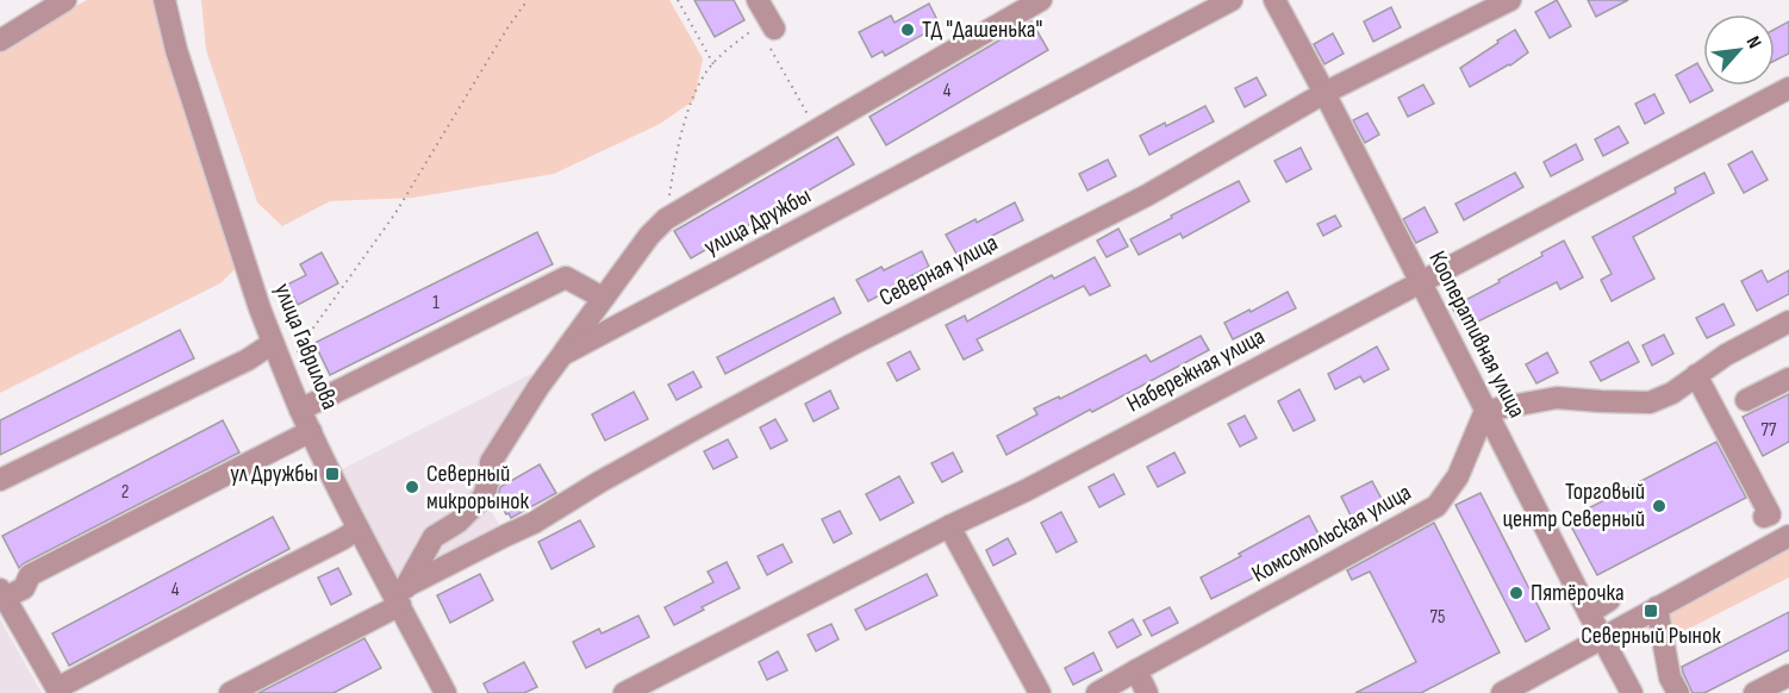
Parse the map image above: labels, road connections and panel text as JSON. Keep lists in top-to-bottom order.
{
  "streets": {
    "street": [
      "улица Дружбы",
      "Северная улица",
      "Кооперативная улица",
      "улица Гаврилова",
      "Набережная улица",
      "Комсомольская улица"
    ]
  },
  "crossings": [
    ["улица Дружбы", "Северная улица"],
    ["улица Дружбы", "улица Гаврилова"],
    ["Северная улица", "Кооперативная улица"],
    ["Северная улица", "улица Гаврилова"],
    ["Кооперативная улица", "Набережная улица"],
    ["Кооперативная улица", "Комсомольская улица"]
  ],
  "places": {
    "other": [
      "ТД \"Дашенька\"",
      "Северный микрорынок",
      "Торговый центр Северный",
      "Пятёрочка"
    ],
    "transit": ["ул Дружбы", "Северный Рынок"]
  },
  "house_numbers": [
    "4",
    "1",
    "77",
    "2",
    "4",
    "75"
  ],
  "north": "top right"
}
